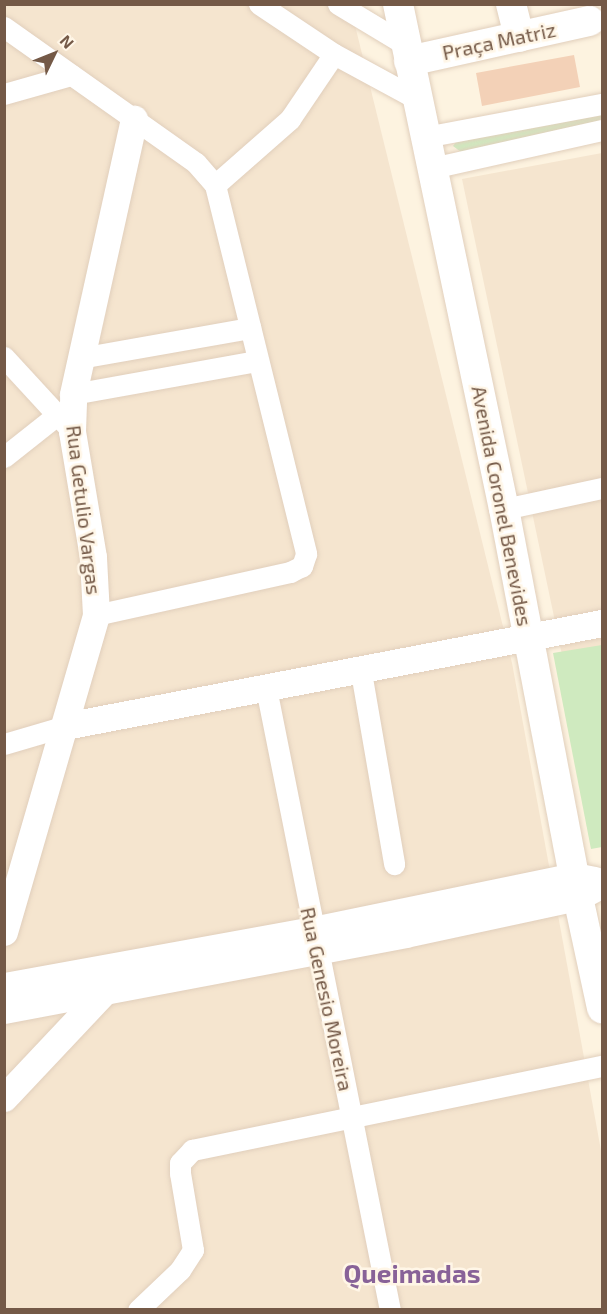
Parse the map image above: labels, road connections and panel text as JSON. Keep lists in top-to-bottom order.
{
  "streets": {
    "main road": ["Praça Matriz", "Avenida Coronel Benevides"],
    "street": ["Rua Getulio Vargas", "Rua Genesio Moreira"]
  },
  "crossings": [
    ["Praça Matriz", "Avenida Coronel Benevides"]
  ],
  "districts": ["Queimadas"],
  "north": "top right"
}
